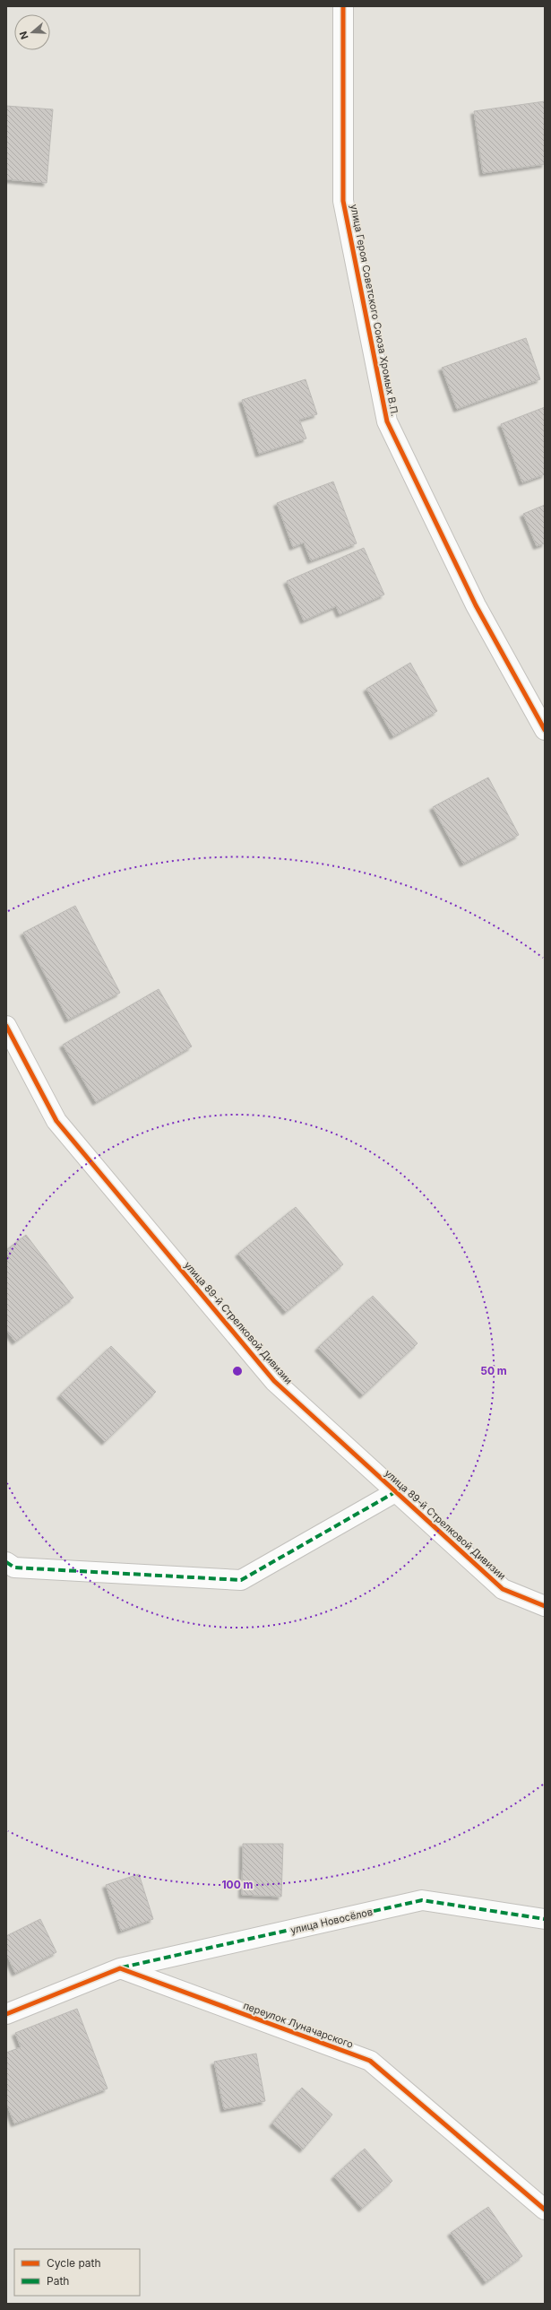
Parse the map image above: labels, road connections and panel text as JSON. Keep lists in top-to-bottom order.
{
  "streets": {
    "street": [
      "улица Героя Советского Союза Хромых В.П.",
      "улица 89-й Стрелковой Дивизии",
      "улица Новосёлов",
      "переулок Луначарского"
    ]
  },
  "crossings": [
    ["улица Новосёлов", "переулок Луначарского"]
  ],
  "legend": ["Cycle path", "Path"],
  "north": "left",
  "rings": ["50 m", "100 m"]
}
